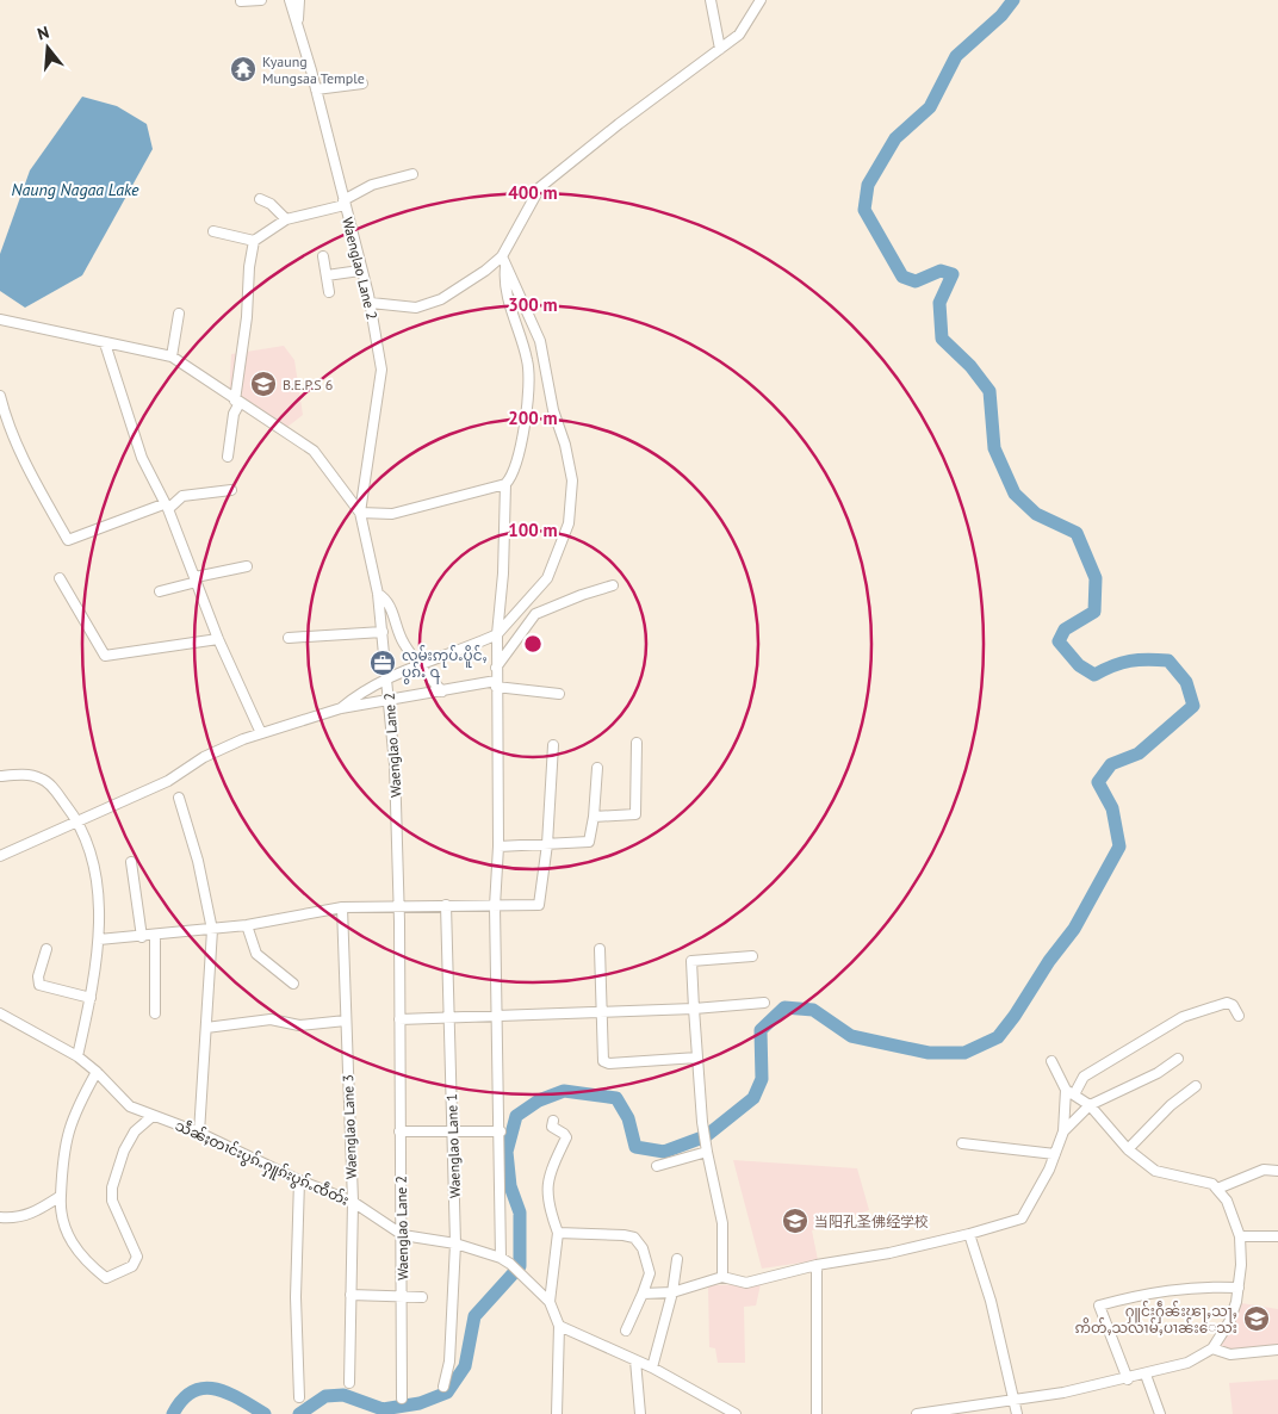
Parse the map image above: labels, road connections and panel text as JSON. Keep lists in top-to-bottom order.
{
  "streets": {
    "street": [
      "Waenglao Lane 2",
      "Waenglao Lane 3",
      "Waenglao Lane 1",
      "သဵၼ်ႈတၢင်းပွၵ်ႉႁူၵ်းပွၵ်ႉၸဵတ်း"
    ]
  },
  "crossings": [
    ["Waenglao Lane 2", "သဵၼ်ႈတၢင်းပွၵ်ႉႁူၵ်းပွၵ်ႉၸဵတ်း"],
    ["Waenglao Lane 3", "သဵၼ်ႈတၢင်းပွၵ်ႉႁူၵ်းပွၵ်ႉၸဵတ်း"],
    ["Waenglao Lane 1", "သဵၼ်ႈတၢင်းပွၵ်ႉႁူၵ်းပွၵ်ႉၸဵတ်း"]
  ],
  "water": ["Naung Nagaa Lake"],
  "places": {
    "temple": ["Kyaung Mungsaa Temple"],
    "school or university": ["B.E.P.S 6", "当阳孔圣佛经学校", "ႁူင်းႁဵၼ်းၽႃႇသႃႇ ဢိတ်ႇသလၢမ်ႇပၢၼ်းေသး"],
    "office": ["လုမ်းဢုပ်ႉပိူင်ႇ ပွၵ်ႉ ႖"]
  },
  "north": "top",
  "rings": [
    "400 m",
    "300 m",
    "200 m",
    "100 m"
  ]
}
